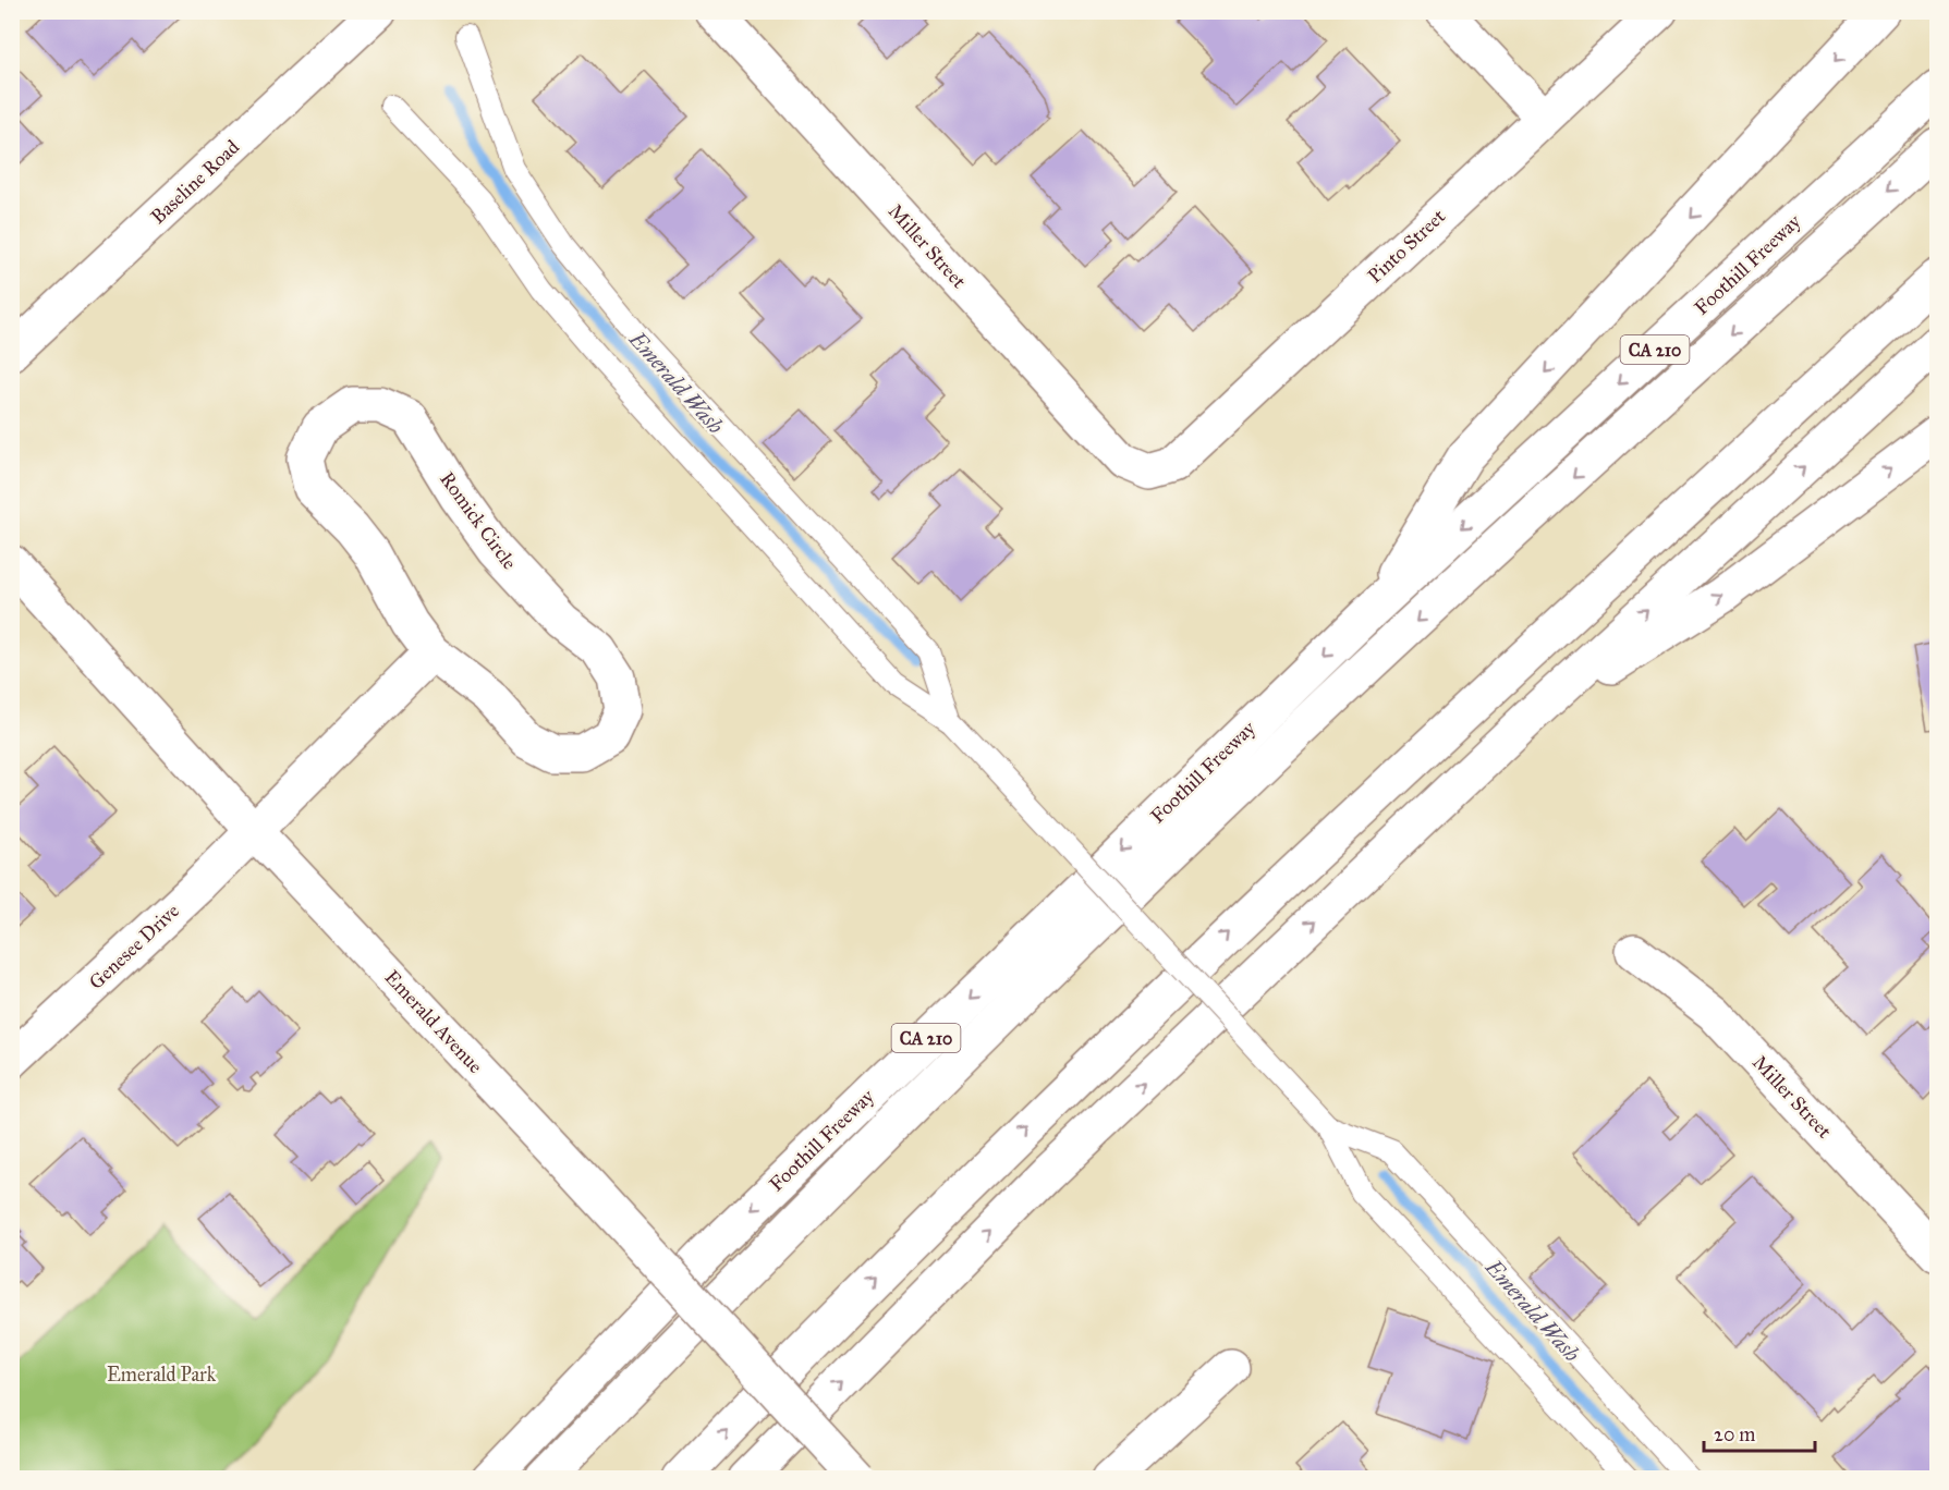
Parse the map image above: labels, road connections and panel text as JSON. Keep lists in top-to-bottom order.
{
  "streets": {
    "main road": [
      "Baseline Road",
      "Miller Street",
      "Pinto Street",
      "Foothill Freeway",
      "CA 210",
      "Romick Circle",
      "Genesee Drive",
      "Emerald Avenue"
    ]
  },
  "crossings": [
    ["Miller Street", "Pinto Street"],
    ["Genesee Drive", "Emerald Avenue"]
  ],
  "water": ["Emerald Wash"],
  "parks": ["Emerald Park"],
  "scale_bar": "20 m"
}
